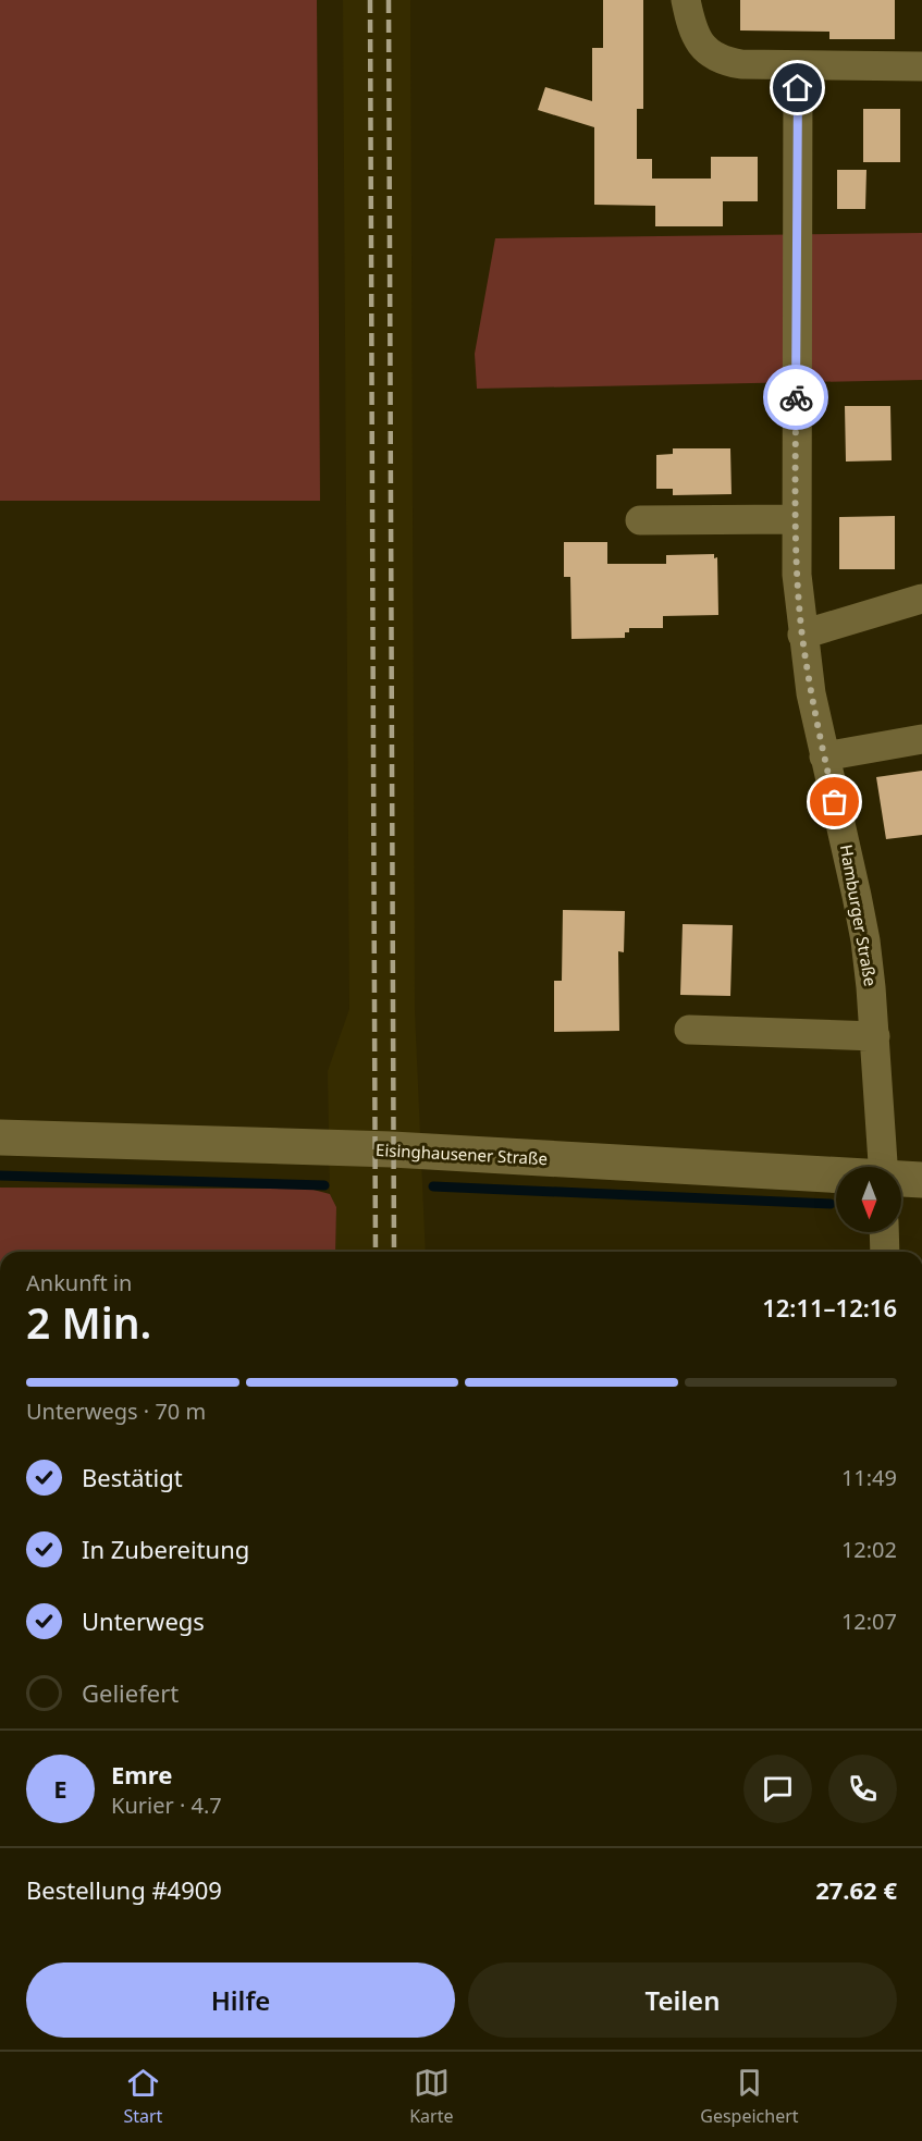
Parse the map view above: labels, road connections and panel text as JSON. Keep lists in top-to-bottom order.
{
  "streets": {
    "street": ["Hamburger Straße", "Eisinghausener Straße"]
  },
  "north": "bottom",
  "page": {
    "heading": ["2 Min.", "Ankunft in", "12:11–12:16"],
    "panel": [
      "Emre",
      "Kurier · 4.7",
      "Bestellung #4909",
      "27.62 €"
    ],
    "bar": "Unterwegs · 70 m",
    "list": [
      ["Bestätigt", "11:49"],
      ["In Zubereitung", "12:02"],
      ["Unterwegs", "12:07"],
      "Geliefert"
    ],
    "round": "E",
    "buttons": ["Hilfe", "Teilen"],
    "tabs": ["Start", "Karte", "Gespeichert"]
  }
}
